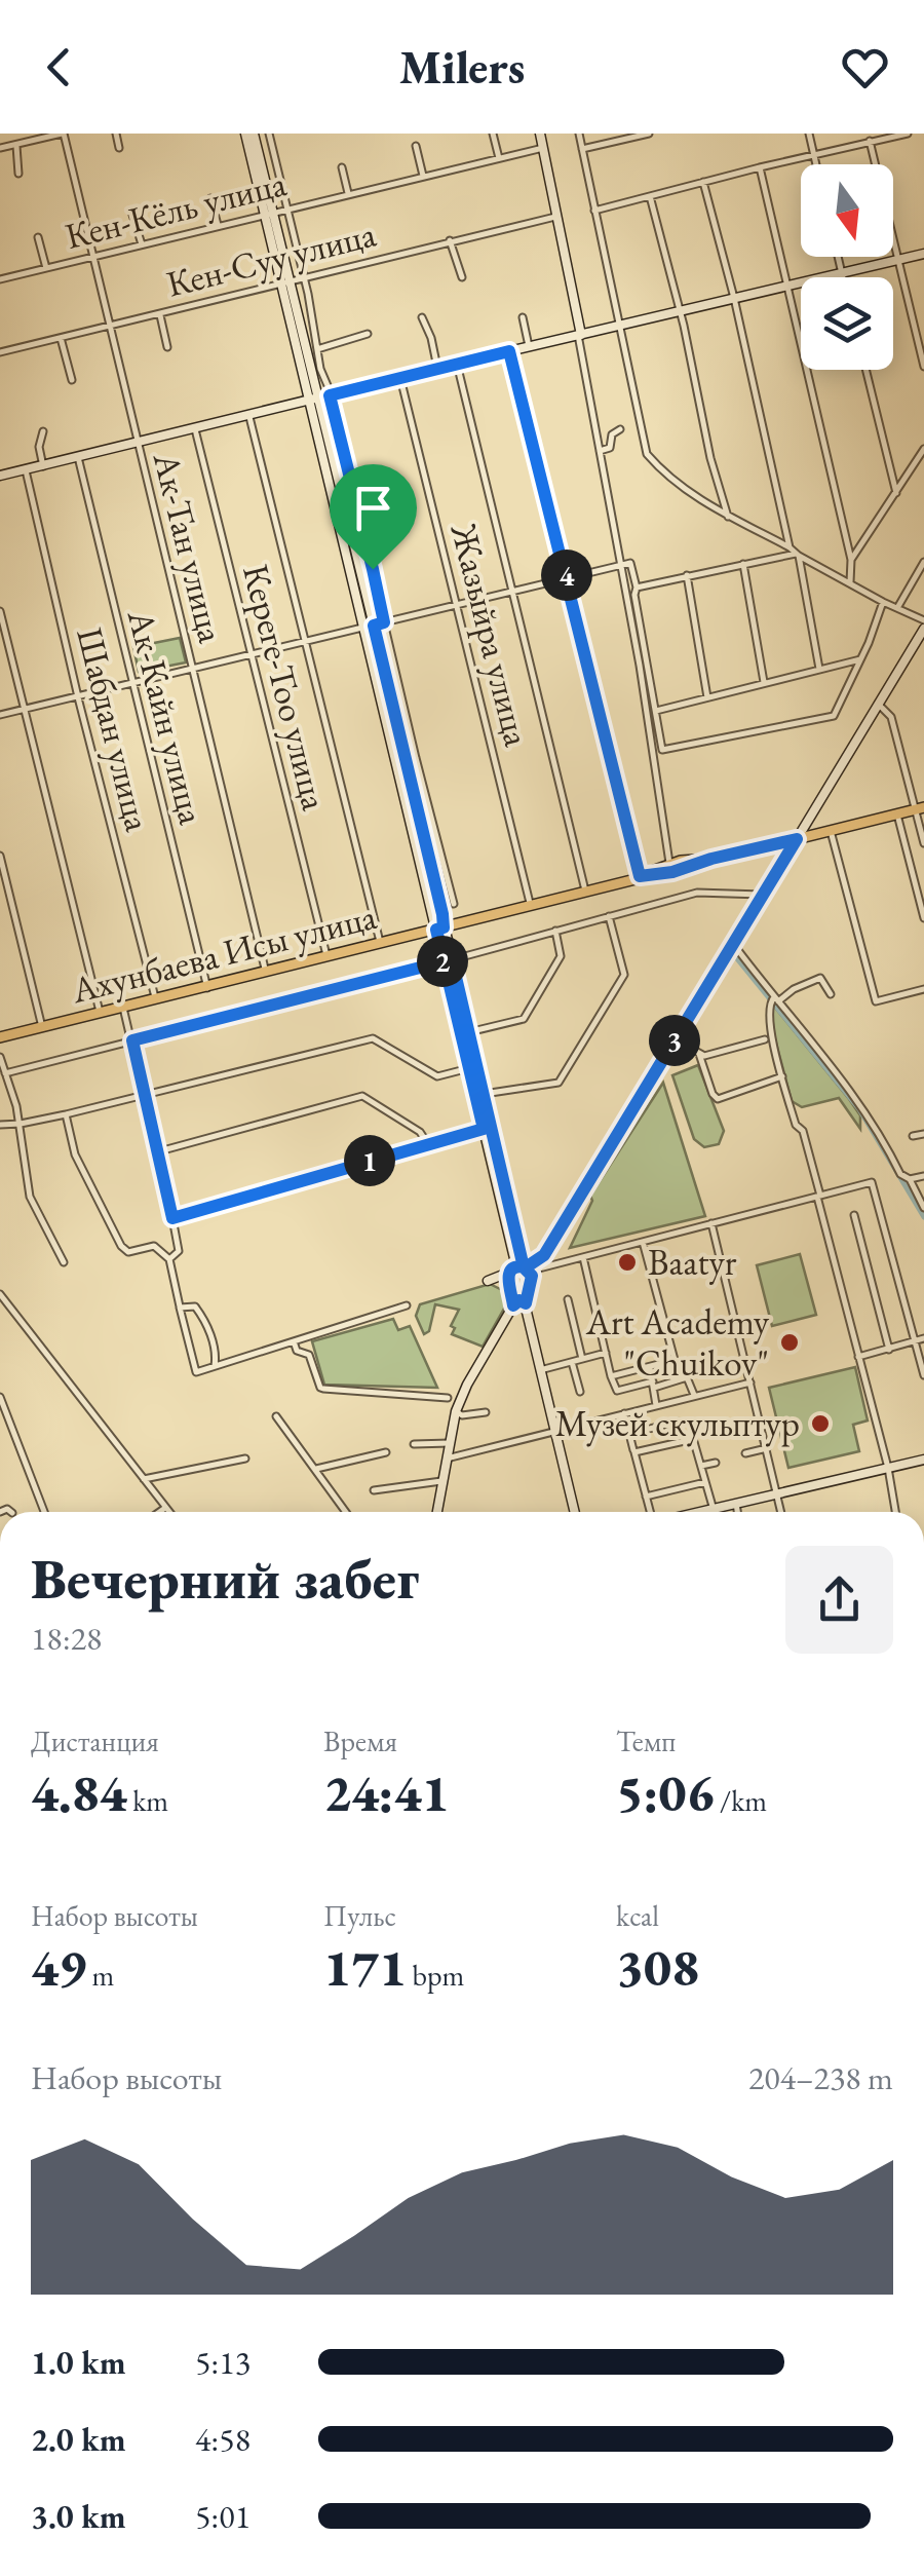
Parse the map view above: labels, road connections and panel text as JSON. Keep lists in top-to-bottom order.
{
  "streets": {
    "main road": ["Ахунбаева Исы улица"],
    "street": [
      "Кен-Кёль улица",
      "Кен-Суу улица",
      "Ак-Тан улица",
      "Жазыйра улица",
      "Кереге-Тоо улица",
      "Ак-Кайн улица",
      "Шабдан улица"
    ]
  },
  "crossings": [
    ["Кен-Кёль улица", "Ак-Тан улица"],
    ["Кен-Суу улица", "Ак-Тан улица"],
    ["Ак-Тан улица", "Ахунбаева Исы улица"],
    ["Жазыйра улица", "Ахунбаева Исы улица"],
    ["Кереге-Тоо улица", "Ахунбаева Исы улица"],
    ["Ак-Кайн улица", "Ахунбаева Исы улица"],
    ["Шабдан улица", "Ахунбаева Исы улица"]
  ],
  "places": ["Baatyr", "Art Academy \"Chuikov\"", "Музей скульптур"],
  "north": "bottom",
  "page": {
    "header": "Milers",
    "pins": [
      "4",
      "2",
      "3",
      "1"
    ],
    "heading": ["Вечерний забег", "18:28"],
    "stats": [
      ["Дистанция", "4.84 km"],
      ["Время", "24:41"],
      ["Темп", "5:06 /km"],
      ["Набор высоты", "49 m"],
      ["Пульс", "171 bpm"],
      ["kcal", "308"]
    ],
    "chart": ["Набор высоты", "204–238 m"],
    "list": [
      {
        "name": "1.0 km",
        "note": "5:13"
      },
      {
        "name": "2.0 km",
        "note": "4:58"
      },
      {
        "name": "3.0 km",
        "note": "5:01"
      }
    ]
  }
}
